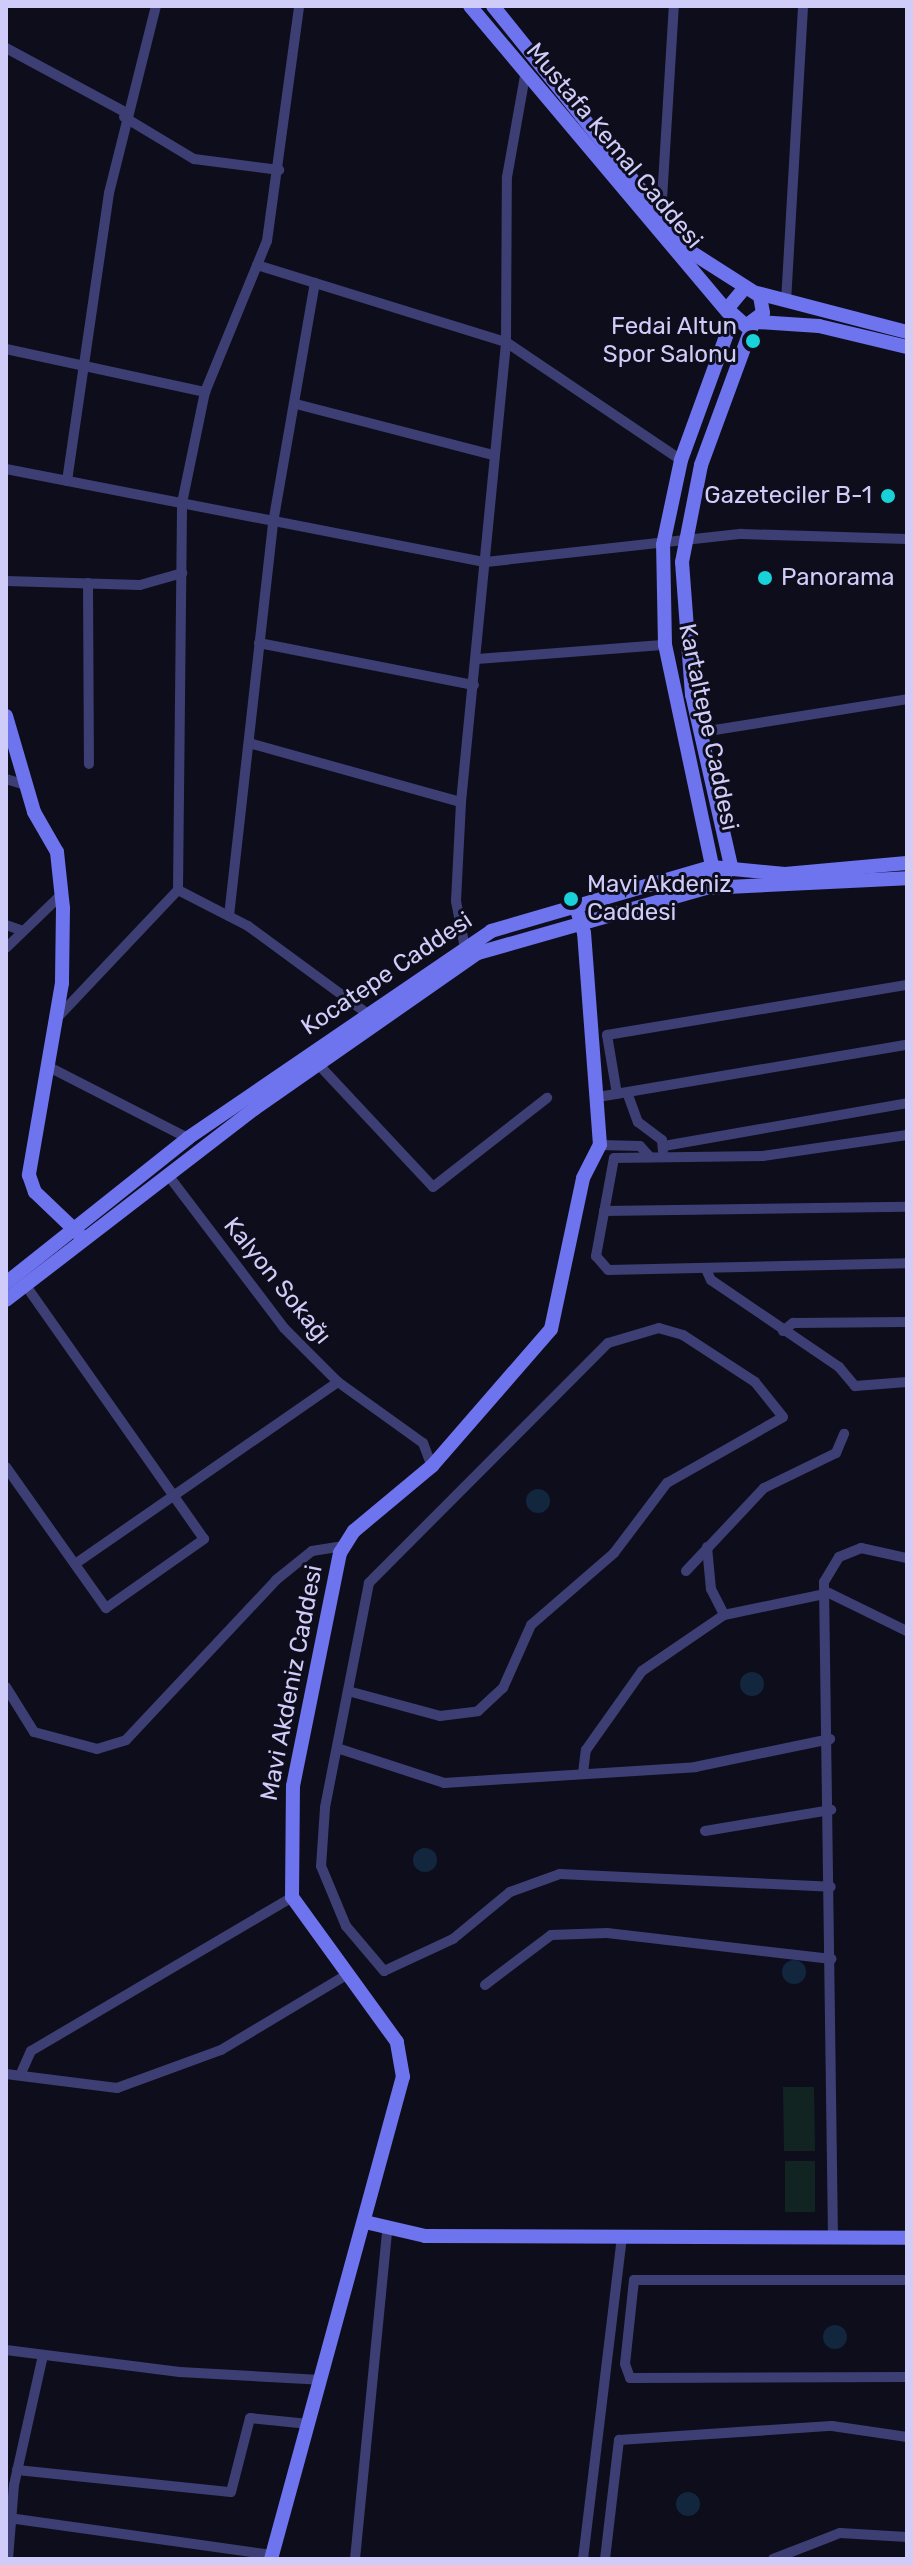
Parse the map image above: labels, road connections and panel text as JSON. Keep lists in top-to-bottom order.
{
  "streets": {
    "main road": [
      "Mustafa Kemal Caddesi",
      "Kartaltepe Caddesi",
      "Kocatepe Caddesi",
      "Mavi Akdeniz Caddesi"
    ],
    "street": ["Kalyon Sokağı"]
  },
  "crossings": [
    ["Mustafa Kemal Caddesi", "Kartaltepe Caddesi"],
    ["Kartaltepe Caddesi", "Kocatepe Caddesi"],
    ["Kocatepe Caddesi", "Kalyon Sokağı"],
    ["Kocatepe Caddesi", "Mavi Akdeniz Caddesi"],
    ["Kalyon Sokağı", "Mavi Akdeniz Caddesi"]
  ],
  "places": [
    "Fedai Altun Spor Salonu",
    "Gazeteciler B-1",
    "Panorama",
    "Mavi Akdeniz Caddesi"
  ]
}
